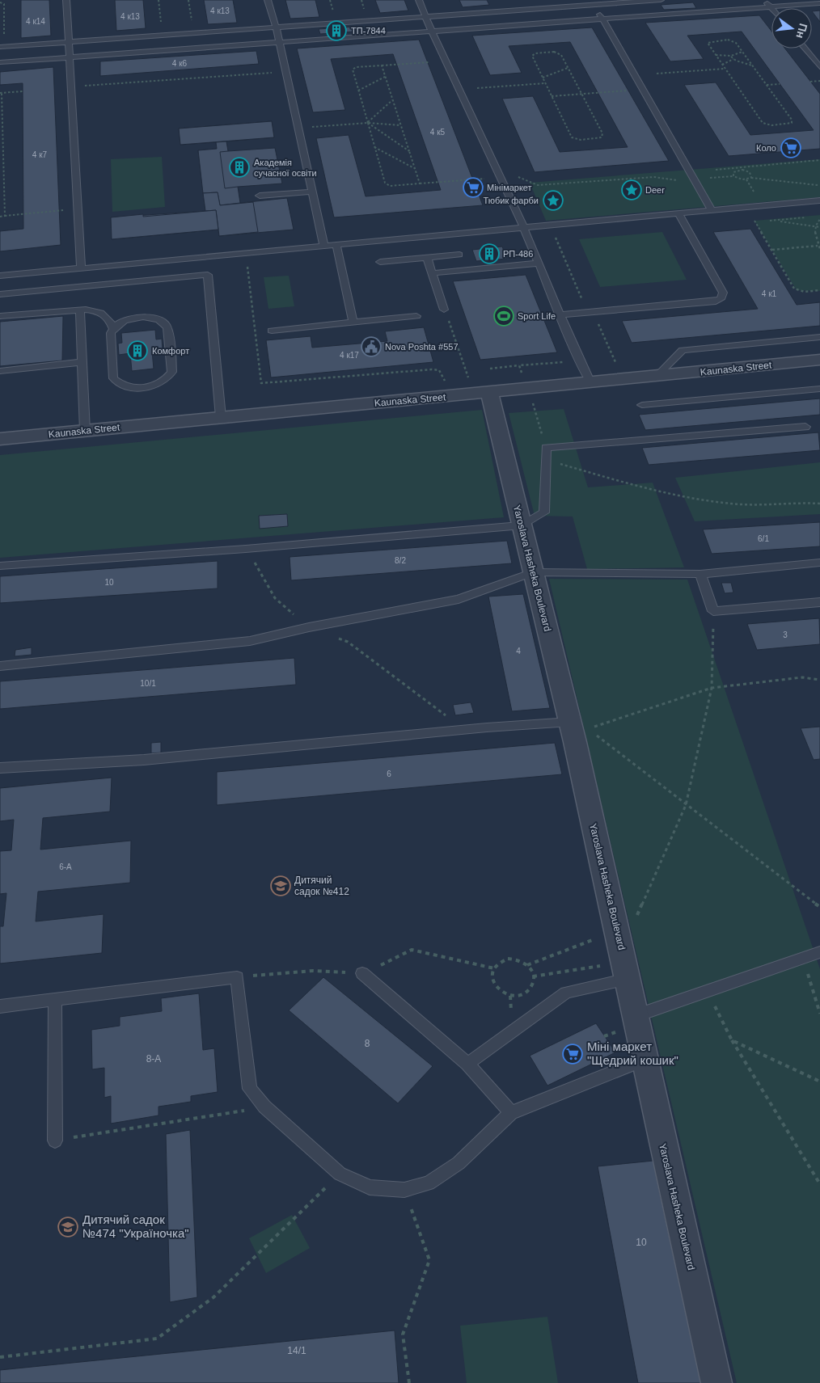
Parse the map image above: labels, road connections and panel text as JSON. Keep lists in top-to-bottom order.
{
  "streets": {
    "street": ["Kaunaska Street", "Yaroslava Hasheka Boulevard"]
  },
  "crossings": [
    ["Kaunaska Street", "Yaroslava Hasheka Boulevard"]
  ],
  "places": {
    "building": [
      "ТП-7844",
      "Академія сучасної освіти",
      "РП-486",
      "Комфорт"
    ],
    "supermarket": ["Коло", "Мінімаркет", "Міні маркет \"Щедрий кошик\""],
    "place": ["Deer", "Тюбик фарби"],
    "sports": ["Sport Life"],
    "public building": ["Nova Poshta #557"],
    "school or university": ["Дитячий садок №412", "Дитячий садок №474 \"Україночка\""]
  },
  "house_numbers": [
    "4 к13",
    "4 к13",
    "4 к14",
    "4 к6",
    "4 к5",
    "4 к7",
    "4 к1",
    "4 к17",
    "6/1",
    "8/2",
    "10",
    "3",
    "4",
    "10/1",
    "6",
    "6-А",
    "8",
    "8-А",
    "10",
    "14/1"
  ],
  "north": "right"
}
